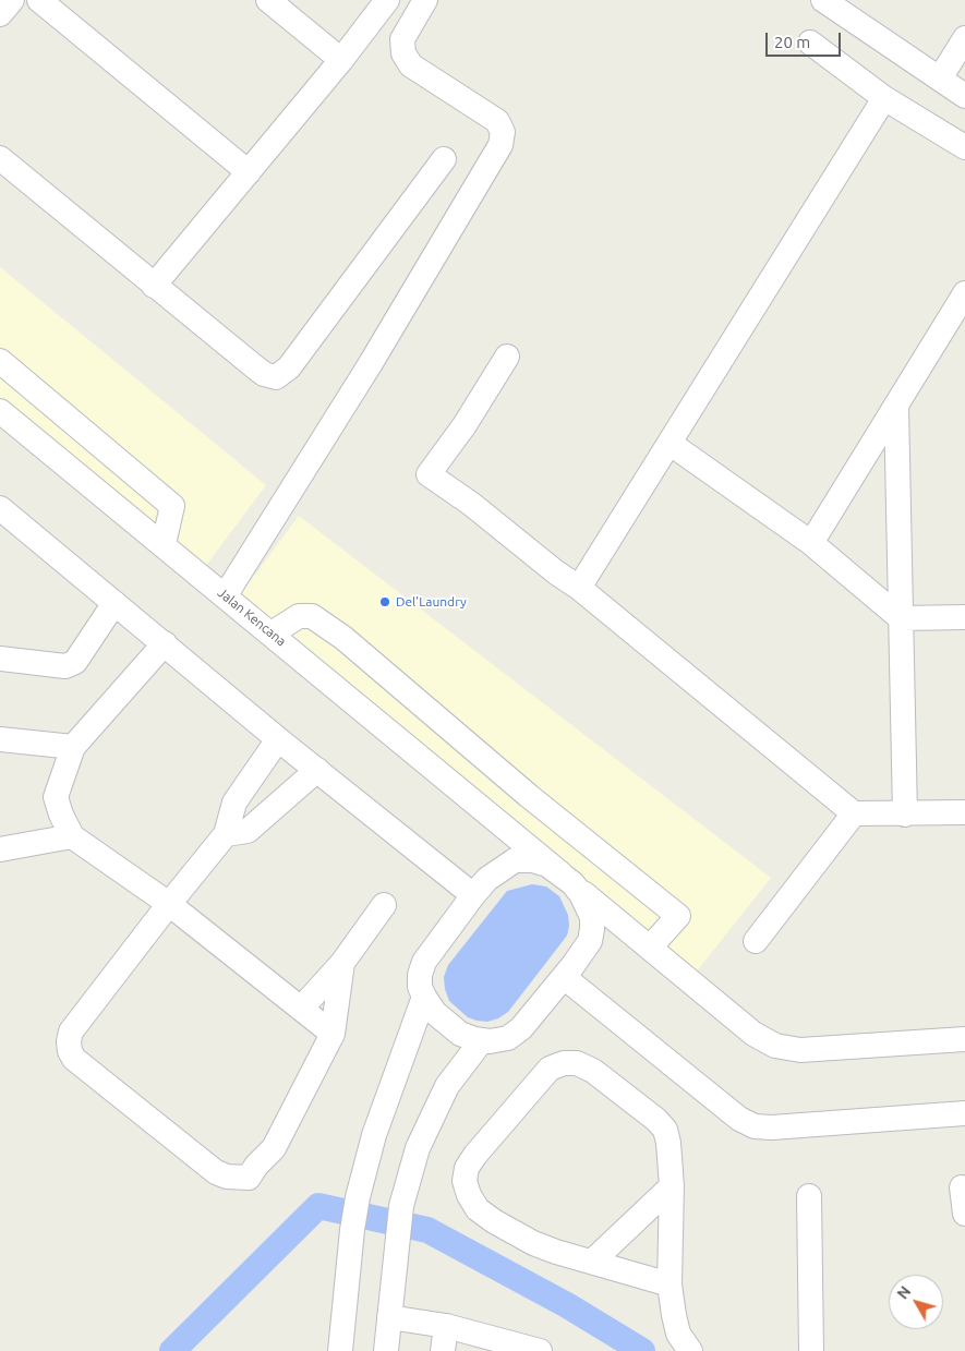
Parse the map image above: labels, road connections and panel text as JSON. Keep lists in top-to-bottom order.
{
  "streets": {
    "street": ["Jalan Kencana"]
  },
  "places": ["Del'Laundry"],
  "scale_bar": "20 m",
  "north": "top left"
}
